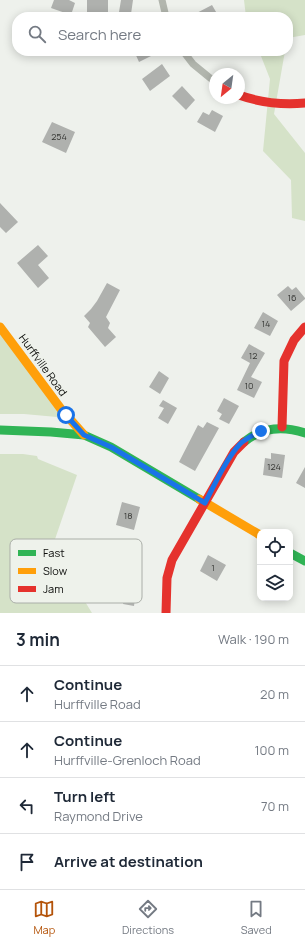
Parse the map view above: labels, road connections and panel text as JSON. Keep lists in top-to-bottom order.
{
  "streets": {
    "street": ["Hurffville Road"]
  },
  "house_numbers": [
    "254",
    "16",
    "14",
    "12",
    "10",
    "124",
    "18",
    "1"
  ],
  "legend": ["Fast", "Slow", "Jam"],
  "north": "bottom left",
  "page": {
    "search": "Search here",
    "heading": ["3 min", "Walk · 190 m"],
    "list": [
      ["Continue", "Hurffville Road", "20 m"],
      ["Continue", "Hurffville-Grenloch Road", "100 m"],
      ["Turn left", "Raymond Drive", "70 m"],
      "Arrive at destination"
    ],
    "nav": ["Map", "Directions", "Saved"]
  }
}
